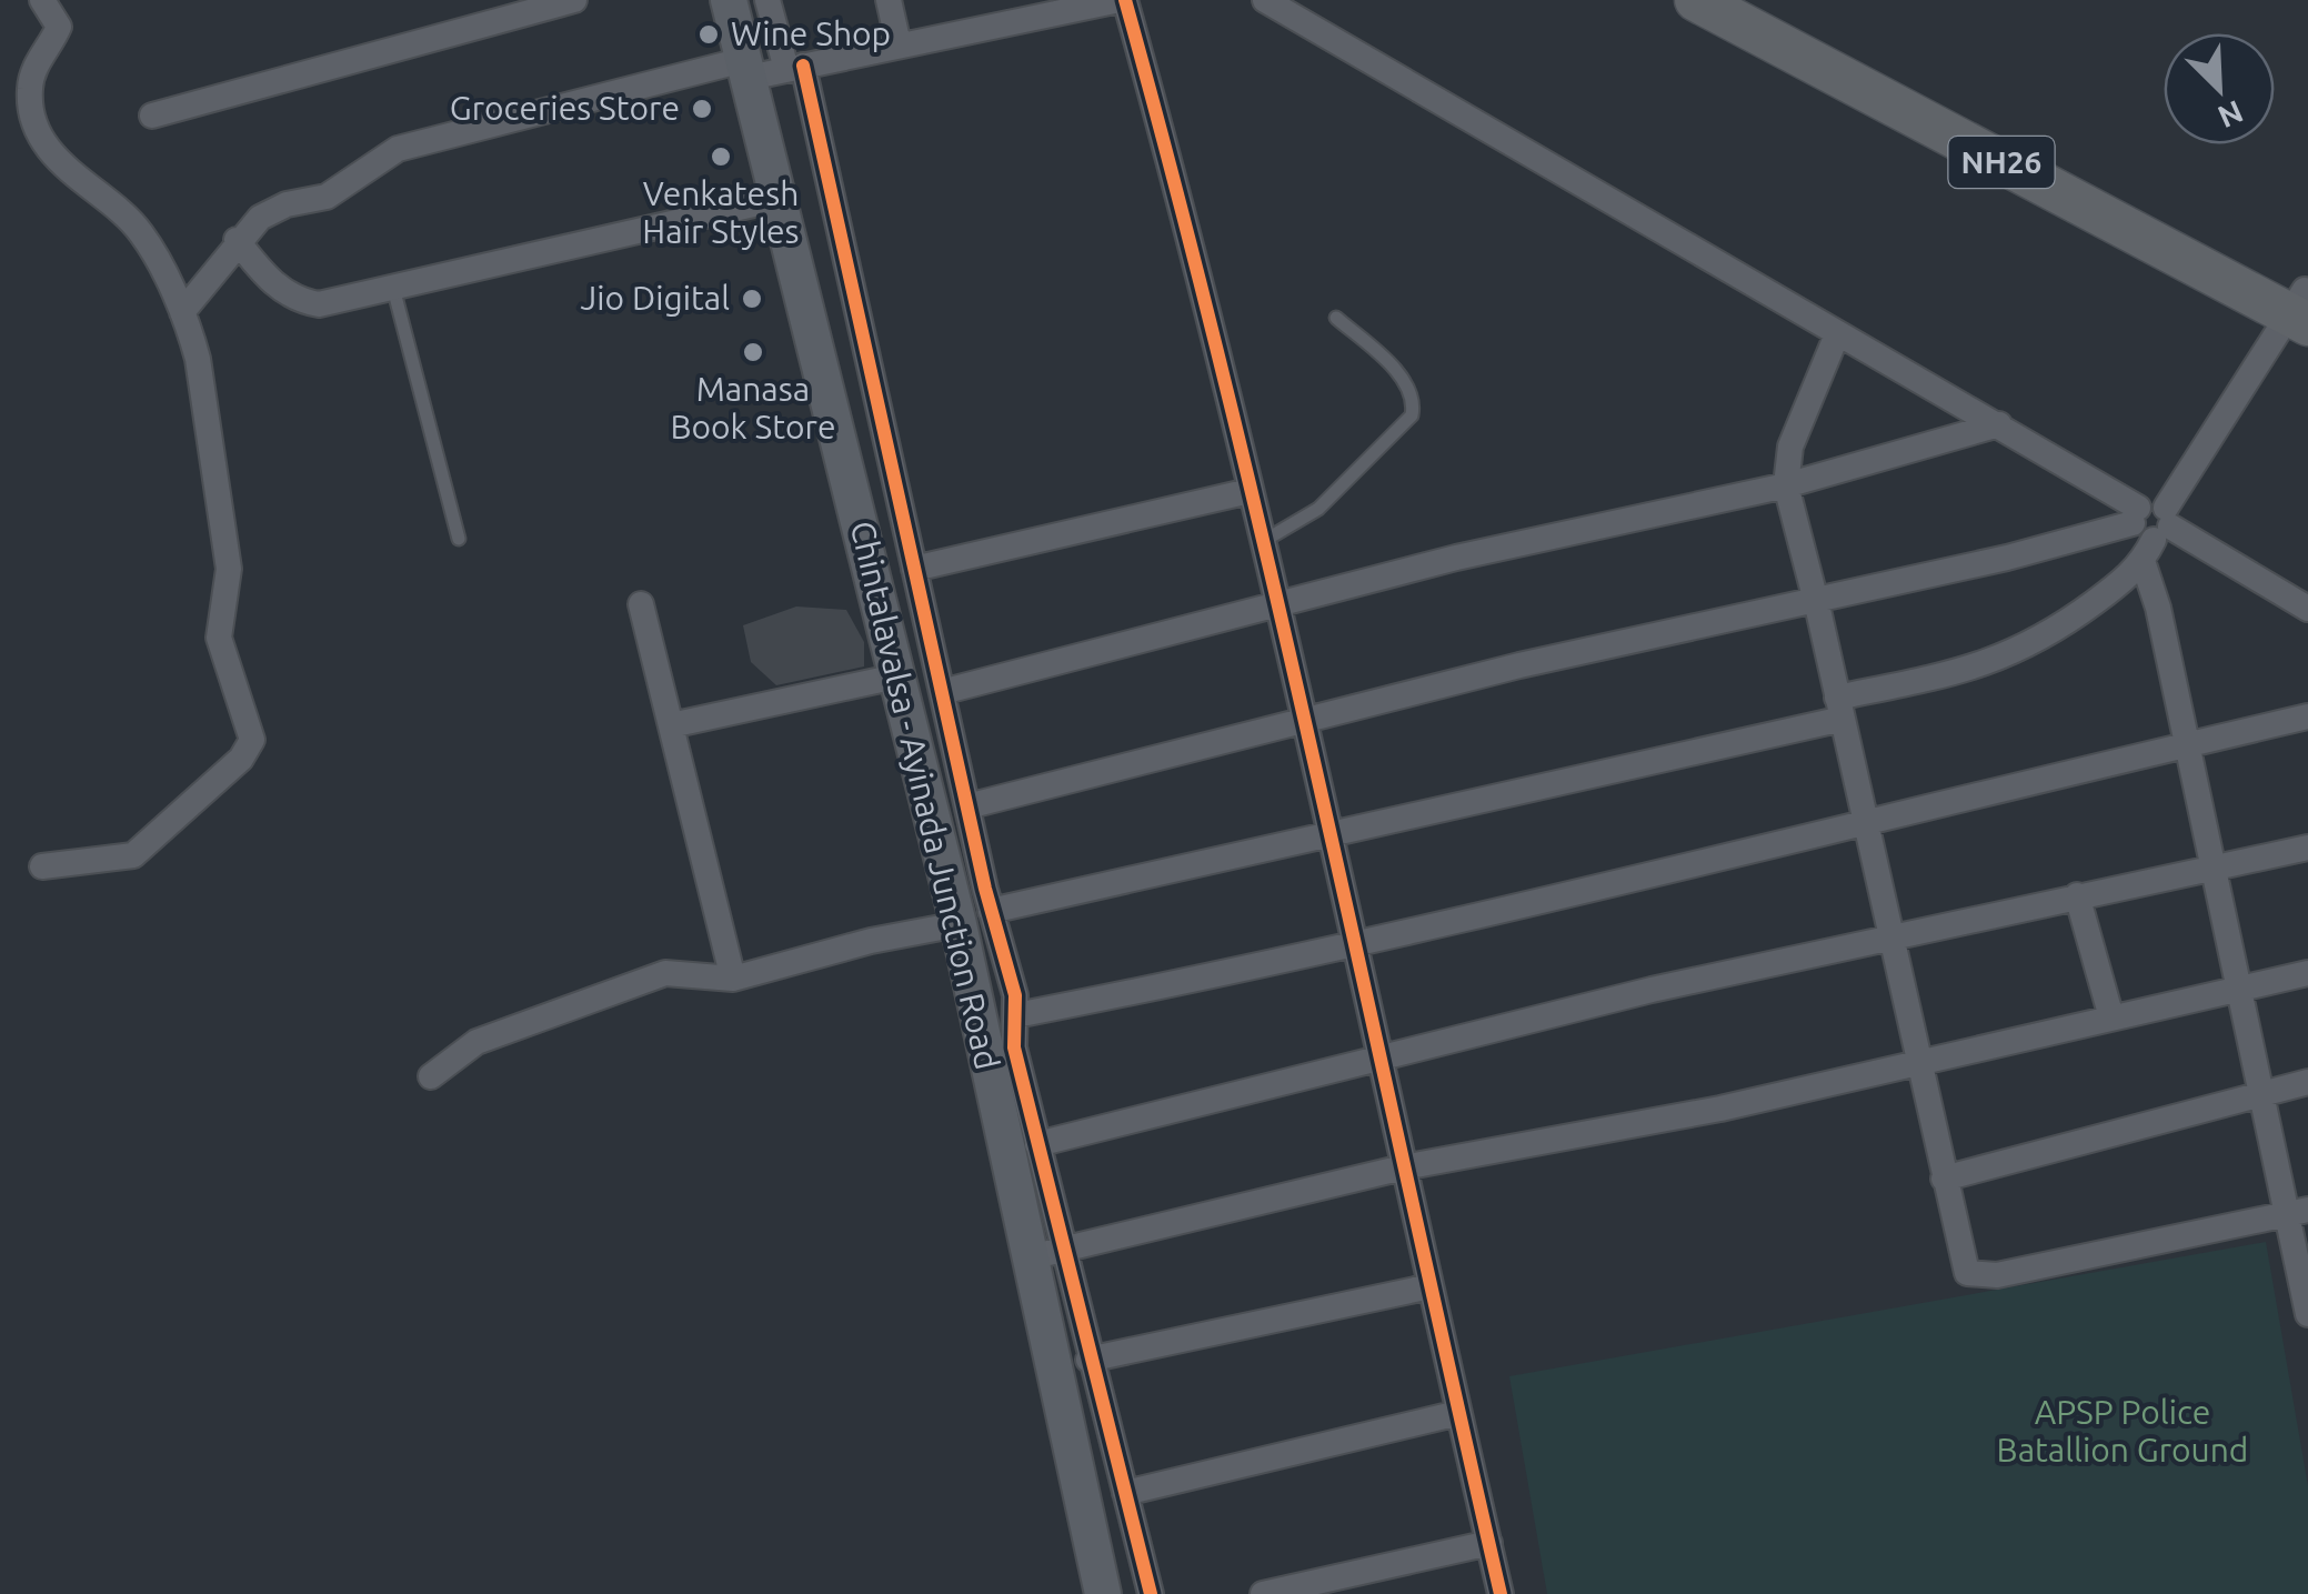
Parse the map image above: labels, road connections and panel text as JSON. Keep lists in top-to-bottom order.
{
  "streets": {
    "highway": ["NH26"],
    "main road": ["Chintalavalsa - Ayinada Junction Road"]
  },
  "parks": ["APSP Police Batallion Ground"],
  "places": [
    "Wine Shop",
    "Groceries Store",
    "Venkatesh Hair Styles",
    "Jio Digital",
    "Manasa Book Store"
  ],
  "north": "bottom right"
}
